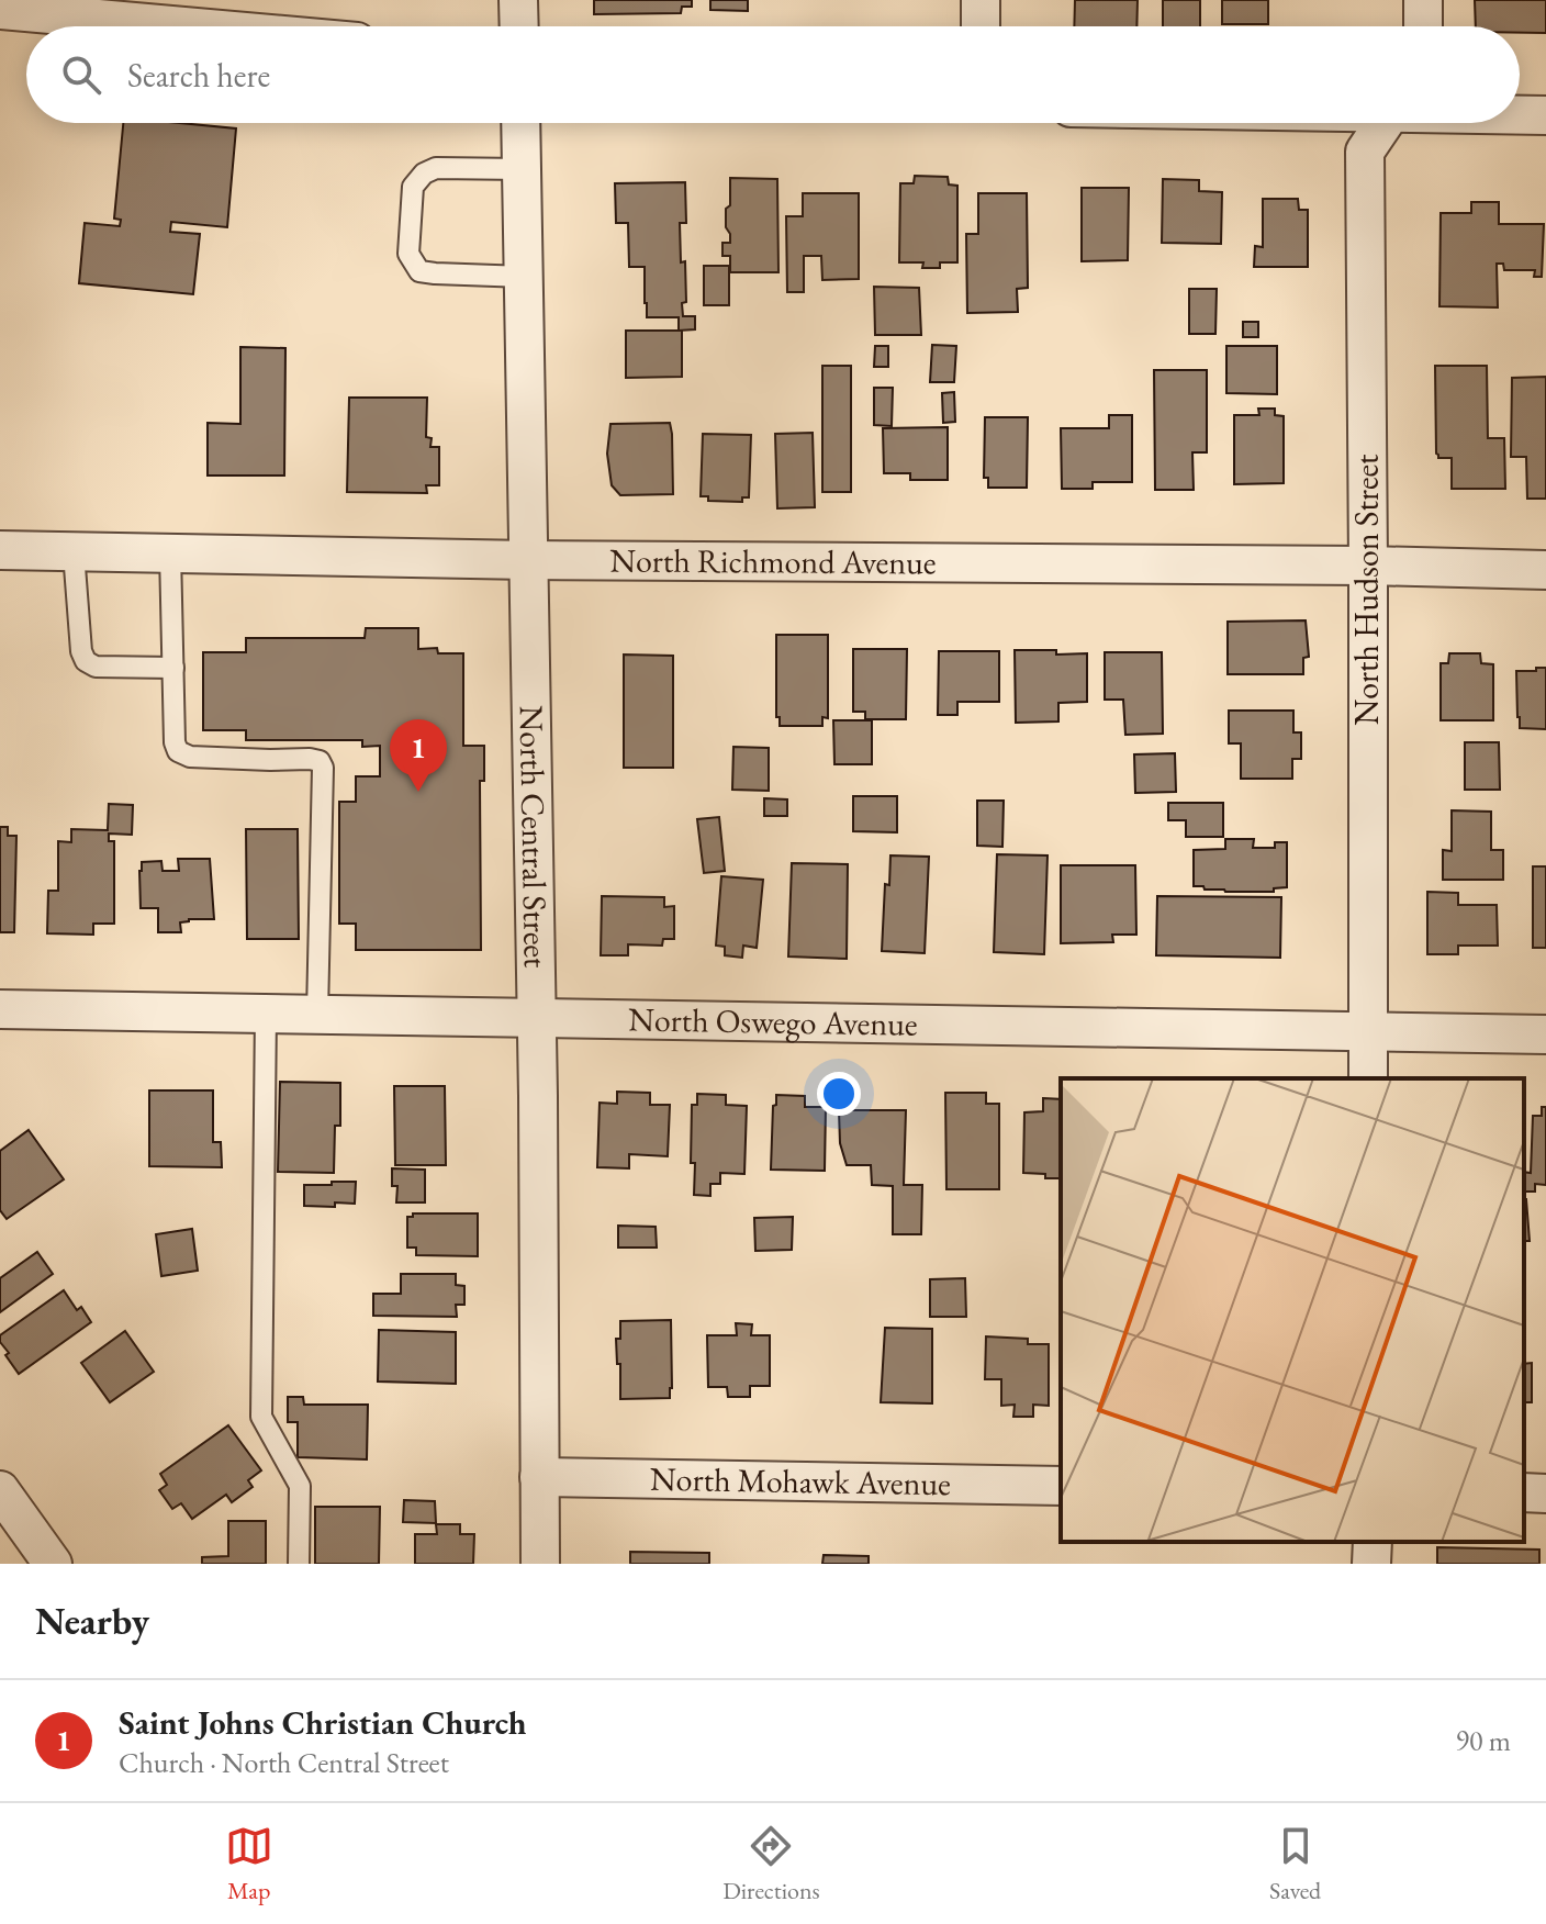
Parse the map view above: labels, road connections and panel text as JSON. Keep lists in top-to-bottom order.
{
  "streets": {
    "street": [
      "North Richmond Avenue",
      "North Hudson Street",
      "North Central Street",
      "North Oswego Avenue",
      "North Mohawk Avenue"
    ]
  },
  "crossings": [
    ["North Richmond Avenue", "North Hudson Street"],
    ["North Richmond Avenue", "North Central Street"],
    ["North Hudson Street", "North Oswego Avenue"],
    ["North Central Street", "North Oswego Avenue"],
    ["North Central Street", "North Mohawk Avenue"]
  ],
  "page": {
    "search": "Search here",
    "pins": "1",
    "heading": "Nearby",
    "list": [
      {
        "mark": "1",
        "name": "Saint Johns Christian Church",
        "note": "Church · North Central Street",
        "value": "90 m"
      }
    ],
    "nav": ["Map", "Directions", "Saved"]
  }
}
